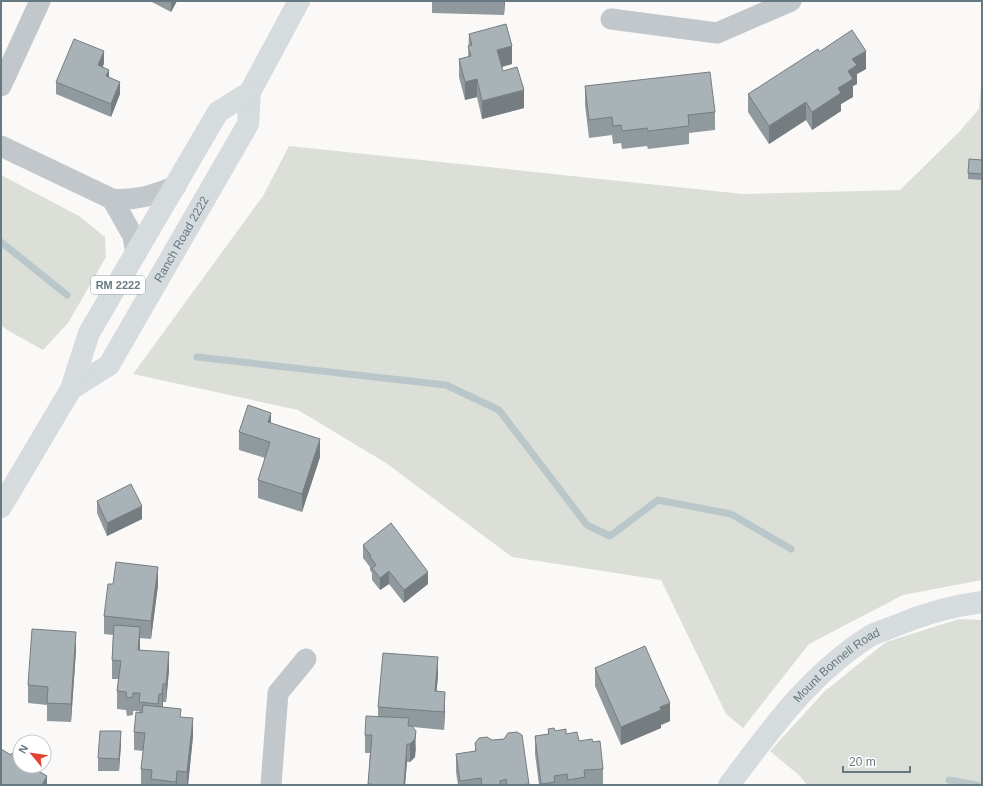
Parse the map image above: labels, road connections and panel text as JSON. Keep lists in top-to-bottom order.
{
  "streets": {
    "main road": ["Ranch Road 2222", "RM 2222", "Mount Bonnell Road"]
  },
  "scale_bar": "20 m",
  "north": "top left"
}
